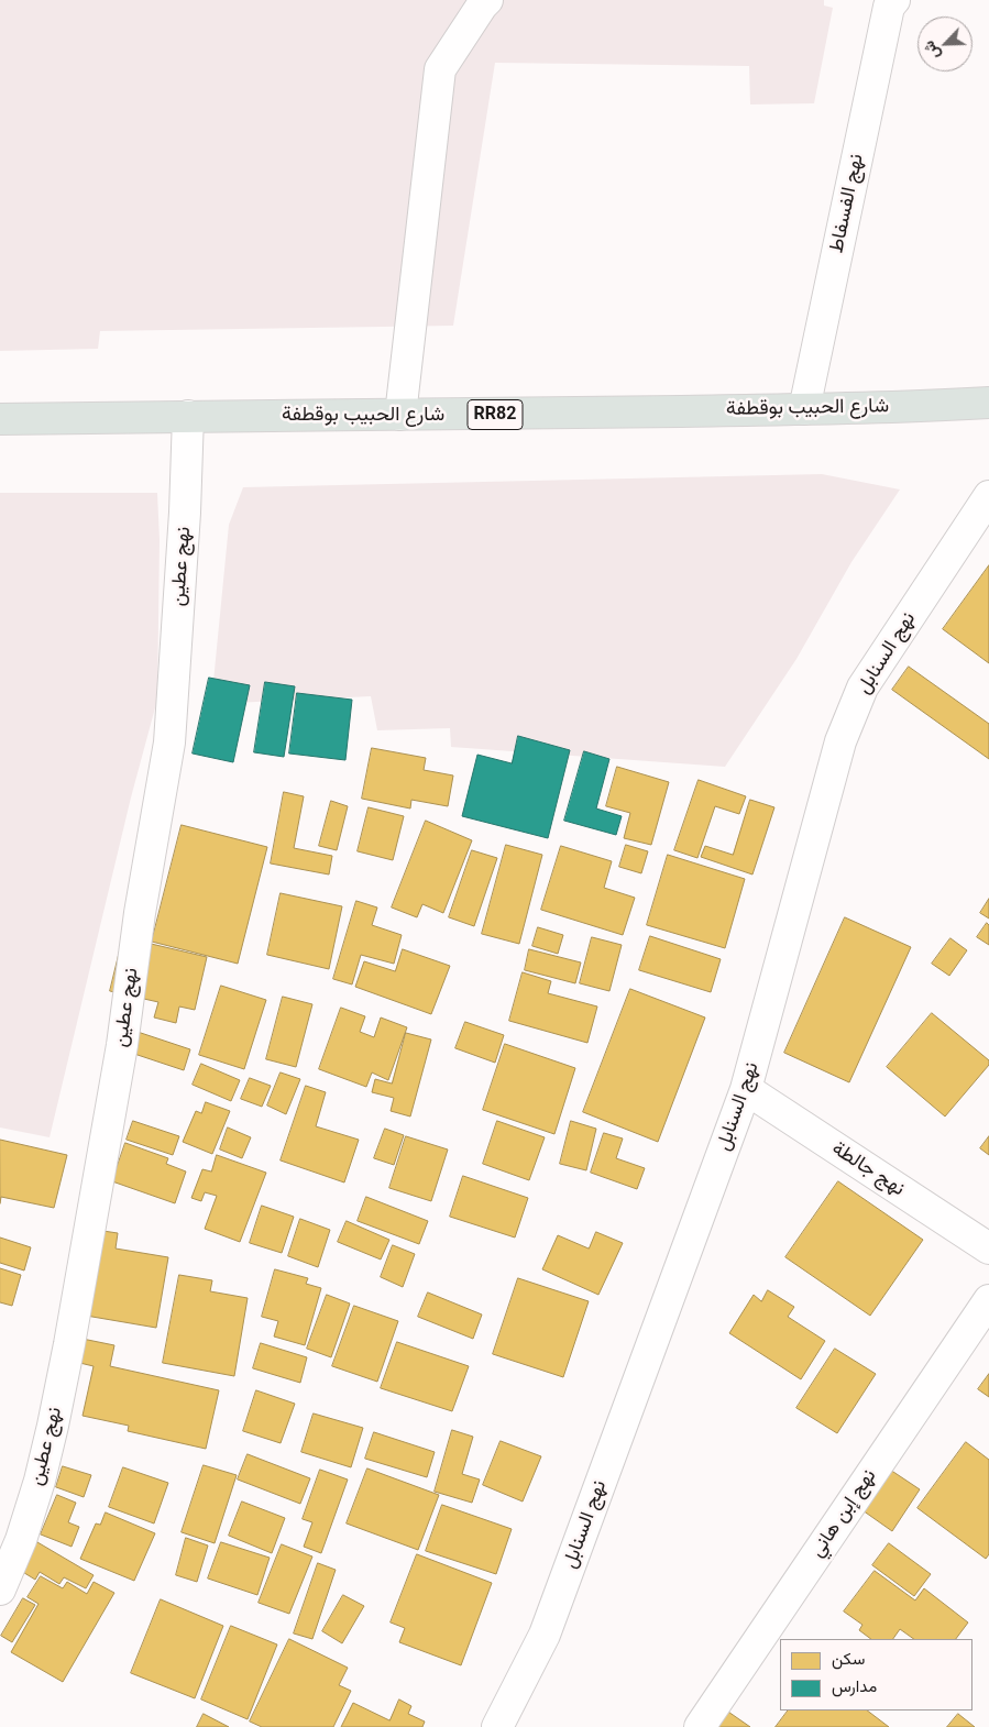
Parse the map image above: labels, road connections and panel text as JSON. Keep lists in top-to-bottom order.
{
  "streets": {
    "main road": ["شارع الحبيب بوقطفة", "RR82"],
    "street": [
      "نهج الفسفاط",
      "نهج عطين",
      "نهج السنابل",
      "نهج جالطة",
      "نهج إبن هاني"
    ]
  },
  "crossings": [
    ["نهج الفسفاط", "شارع الحبيب بوقطفة"],
    ["شارع الحبيب بوقطفة", "نهج عطين"],
    ["نهج السنابل", "نهج جالطة"]
  ],
  "legend": ["سكن", "مدارس"],
  "north": "bottom left"
}
